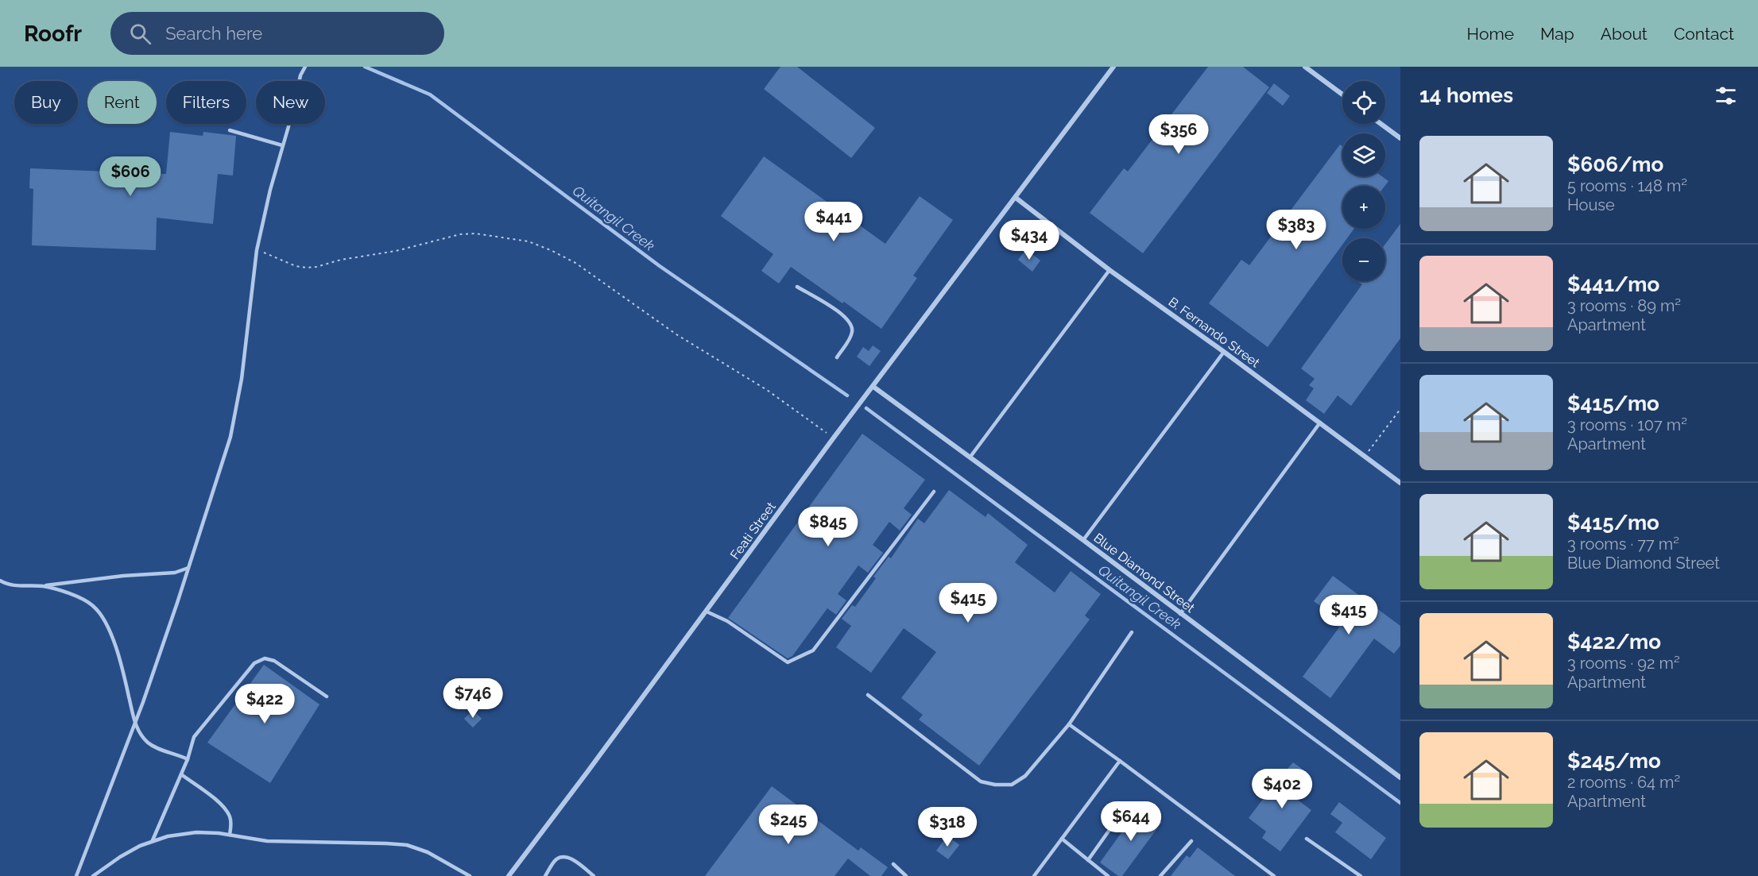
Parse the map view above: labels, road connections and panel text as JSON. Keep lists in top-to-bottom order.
{
  "streets": {
    "street": ["B. Fernando Street", "Feati Street", "Blue Diamond Street"]
  },
  "crossings": [
    ["B. Fernando Street", "Feati Street"],
    ["Feati Street", "Blue Diamond Street"]
  ],
  "water": ["Quitangil Creek"],
  "page": {
    "header": "Roofr",
    "search": "Search here",
    "nav": [
      "Home",
      "Map",
      "About",
      "Contact"
    ],
    "heading": "14 homes",
    "map_buttons": ["+", "−"],
    "chip": [
      "Buy",
      "Rent",
      "Filters",
      "New"
    ],
    "price": [
      "$356",
      "$606",
      "$441",
      "$383",
      "$434",
      "$845",
      "$415",
      "$415",
      "$746",
      "$422",
      "$402",
      "$644",
      "$245",
      "$318"
    ],
    "list": [
      {
        "name": "$606/mo",
        "note": "5 rooms · 148 m² · House"
      },
      {
        "name": "$441/mo",
        "note": "3 rooms · 89 m² · Apartment"
      },
      {
        "name": "$415/mo",
        "note": "3 rooms · 107 m² · Apartment"
      },
      {
        "name": "$415/mo",
        "note": "3 rooms · 77 m² · Blue Diamond Street"
      },
      {
        "name": "$422/mo",
        "note": "3 rooms · 92 m² · Apartment"
      },
      {
        "name": "$245/mo",
        "note": "2 rooms · 64 m² · Apartment"
      }
    ]
  }
}
